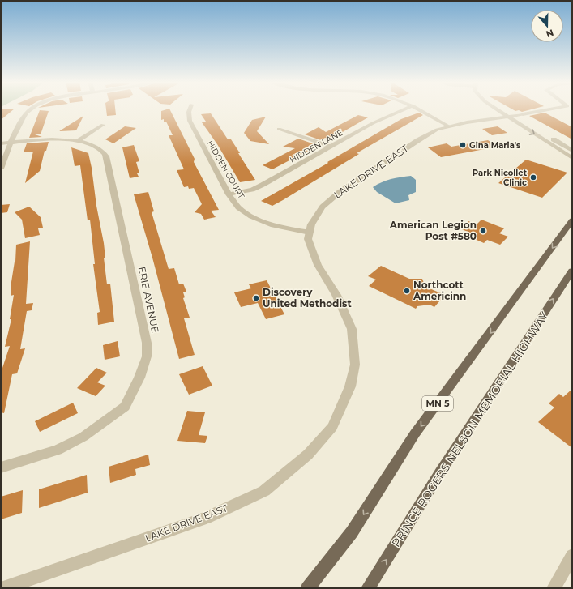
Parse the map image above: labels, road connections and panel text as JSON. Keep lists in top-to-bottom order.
{
  "streets": {
    "main road": ["MN 5", "PRINCE ROGERS NELSON MEMORIAL HIGHWAY"],
    "street": [
      "HIDDEN LANE",
      "HIDDEN COURT",
      "LAKE DRIVE EAST",
      "ERIE AVENUE"
    ]
  },
  "crossings": [
    ["HIDDEN LANE", "HIDDEN COURT"],
    ["HIDDEN COURT", "LAKE DRIVE EAST"]
  ],
  "places": [
    "Gina Maria's",
    "Park Nicollet Clinic",
    "American Legion Post #580",
    "Northcott Americinn",
    "Discovery United Methodist"
  ],
  "north": "bottom"
}
